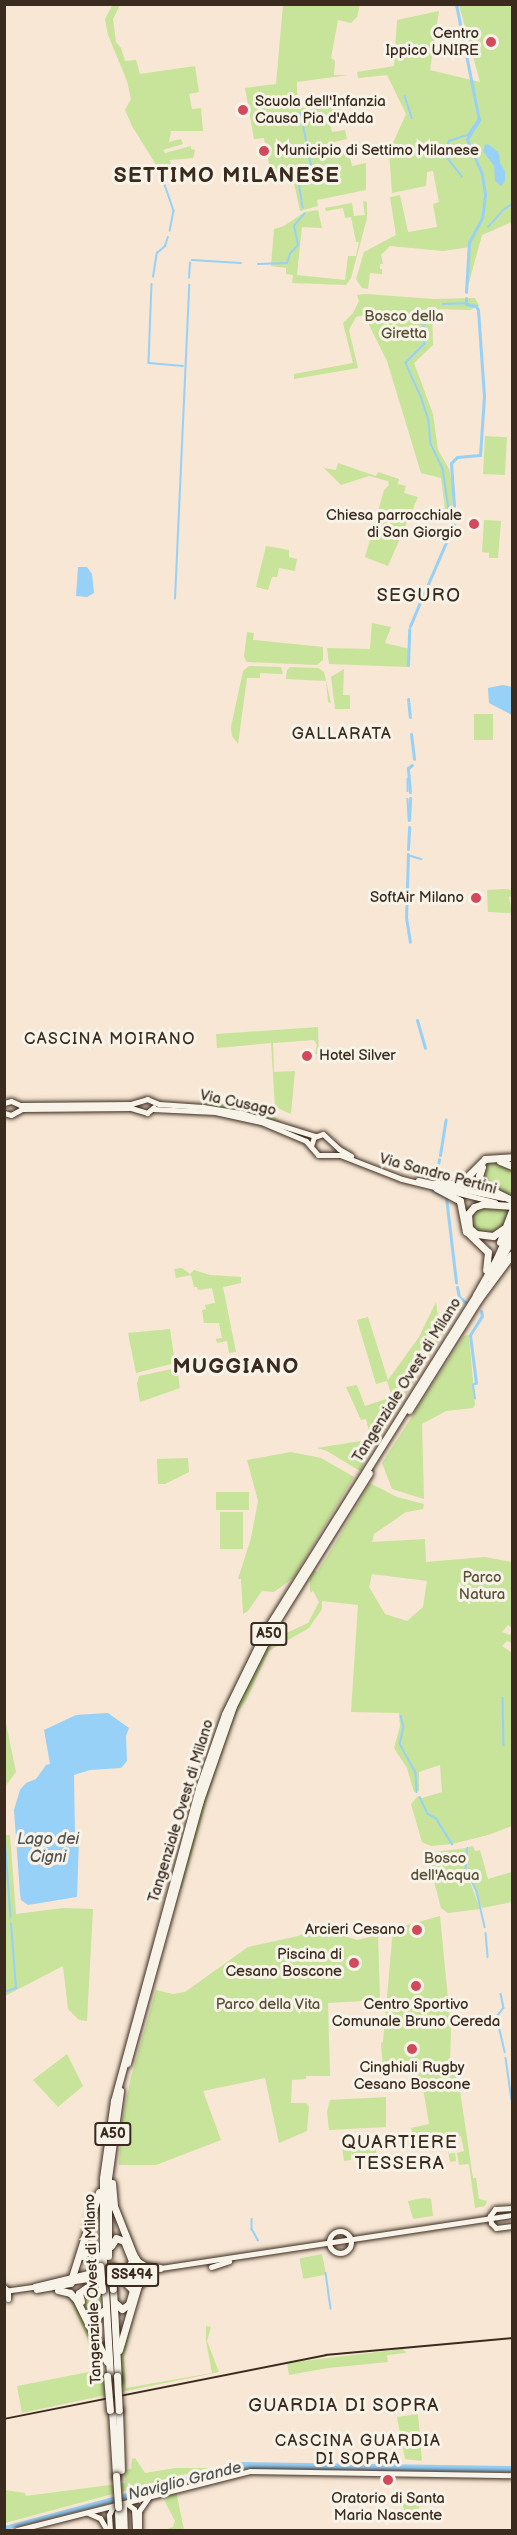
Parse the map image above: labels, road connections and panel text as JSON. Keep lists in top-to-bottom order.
{
  "streets": {
    "highway": ["Tangenziale Ovest di Milano", "A50"],
    "main road": ["Via Cusago", "Via Sandro Pertini", "SS494"]
  },
  "crossings": [
    ["Via Cusago", "Via Sandro Pertini"]
  ],
  "districts": [
    "SETTIMO MILANESE",
    "SEGURO",
    "GALLARATA",
    "CASCINA MOIRANO",
    "MUGGIANO",
    "QUARTIERE TESSERA",
    "GUARDIA DI SOPRA",
    "CASCINA GUARDIA DI SOPRA"
  ],
  "water": ["Lago dei Cigni", "Naviglio Grande"],
  "parks": [
    "Bosco della Giretta",
    "Parco Natura",
    "Bosco dell'Acqua",
    "Parco della Vita"
  ],
  "places": [
    "Centro Ippico UNIRE",
    "Scuola dell'Infanzia Causa Pia d'Adda",
    "Municipio di Settimo Milanese",
    "Chiesa parrocchiale di San Giorgio",
    "SoftAir Milano",
    "Hotel Silver",
    "Arcieri Cesano",
    "Piscina di Cesano Boscone",
    "Centro Sportivo Comunale Bruno Cereda",
    "Cinghiali Rugby Cesano Boscone",
    "Oratorio di Santa Maria Nascente"
  ]
}
